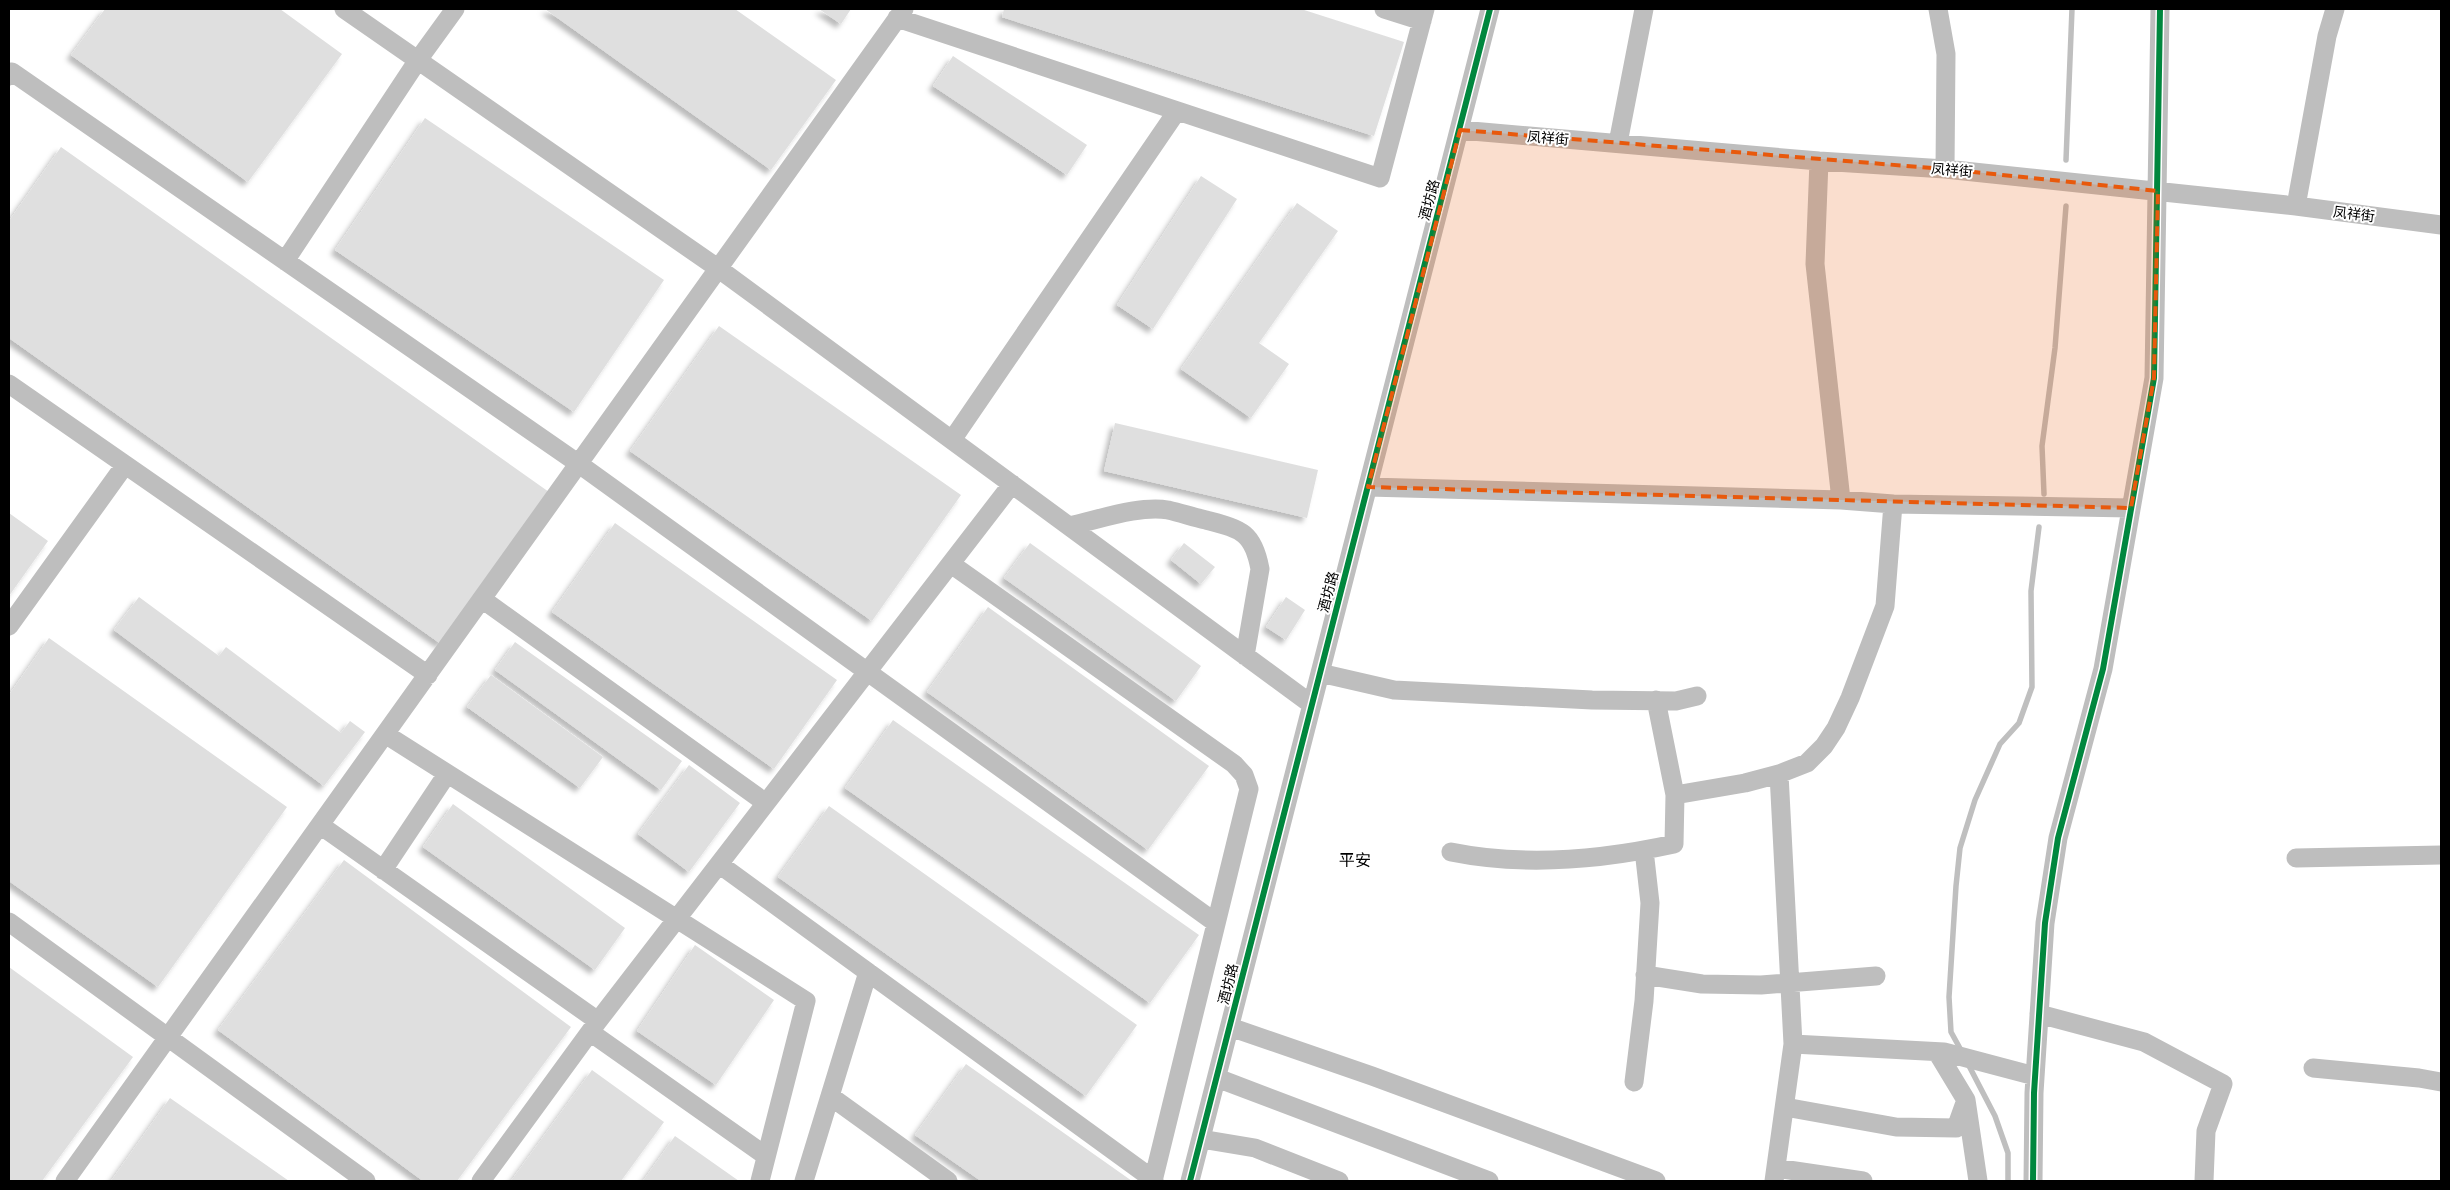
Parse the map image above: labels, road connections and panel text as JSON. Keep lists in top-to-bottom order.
{
  "streets": {
    "street": ["凤祥街", "酒坊路"]
  },
  "crossings": [
    ["凤祥街", "酒坊路"]
  ],
  "districts": ["平安"]
}
